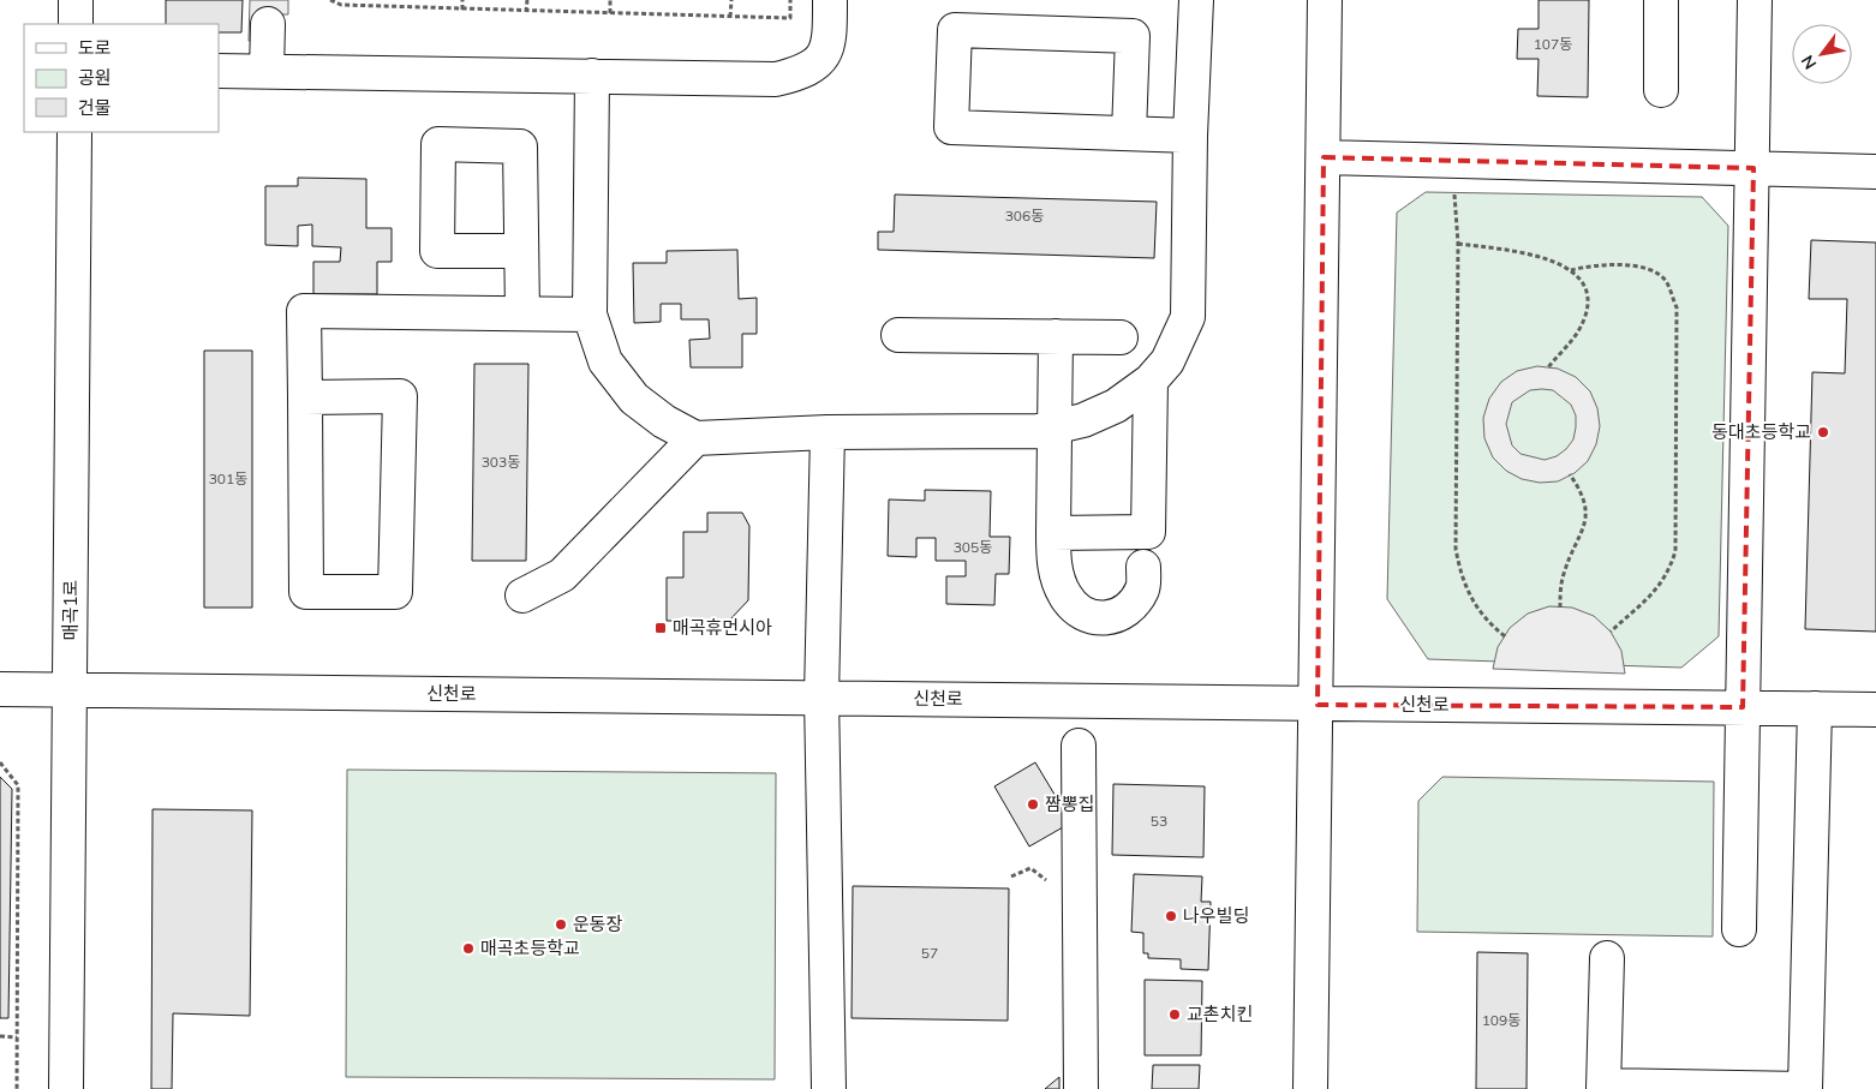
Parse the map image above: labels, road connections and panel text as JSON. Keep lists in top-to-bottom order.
{
  "streets": {
    "street": ["매곡1로", "신천로"]
  },
  "crossings": [
    ["매곡1로", "신천로"]
  ],
  "places": {
    "other": [
      "동대초등학교",
      "짬뽕집",
      "나우빌딩",
      "운동장",
      "매곡초등학교",
      "교촌치킨"
    ],
    "transit": ["매곡휴먼시아"]
  },
  "house_numbers": [
    "107동",
    "306동",
    "303동",
    "301동",
    "305동",
    "53",
    "57",
    "109동"
  ],
  "legend": ["도로", "공원", "건물"],
  "north": "bottom left"
}
